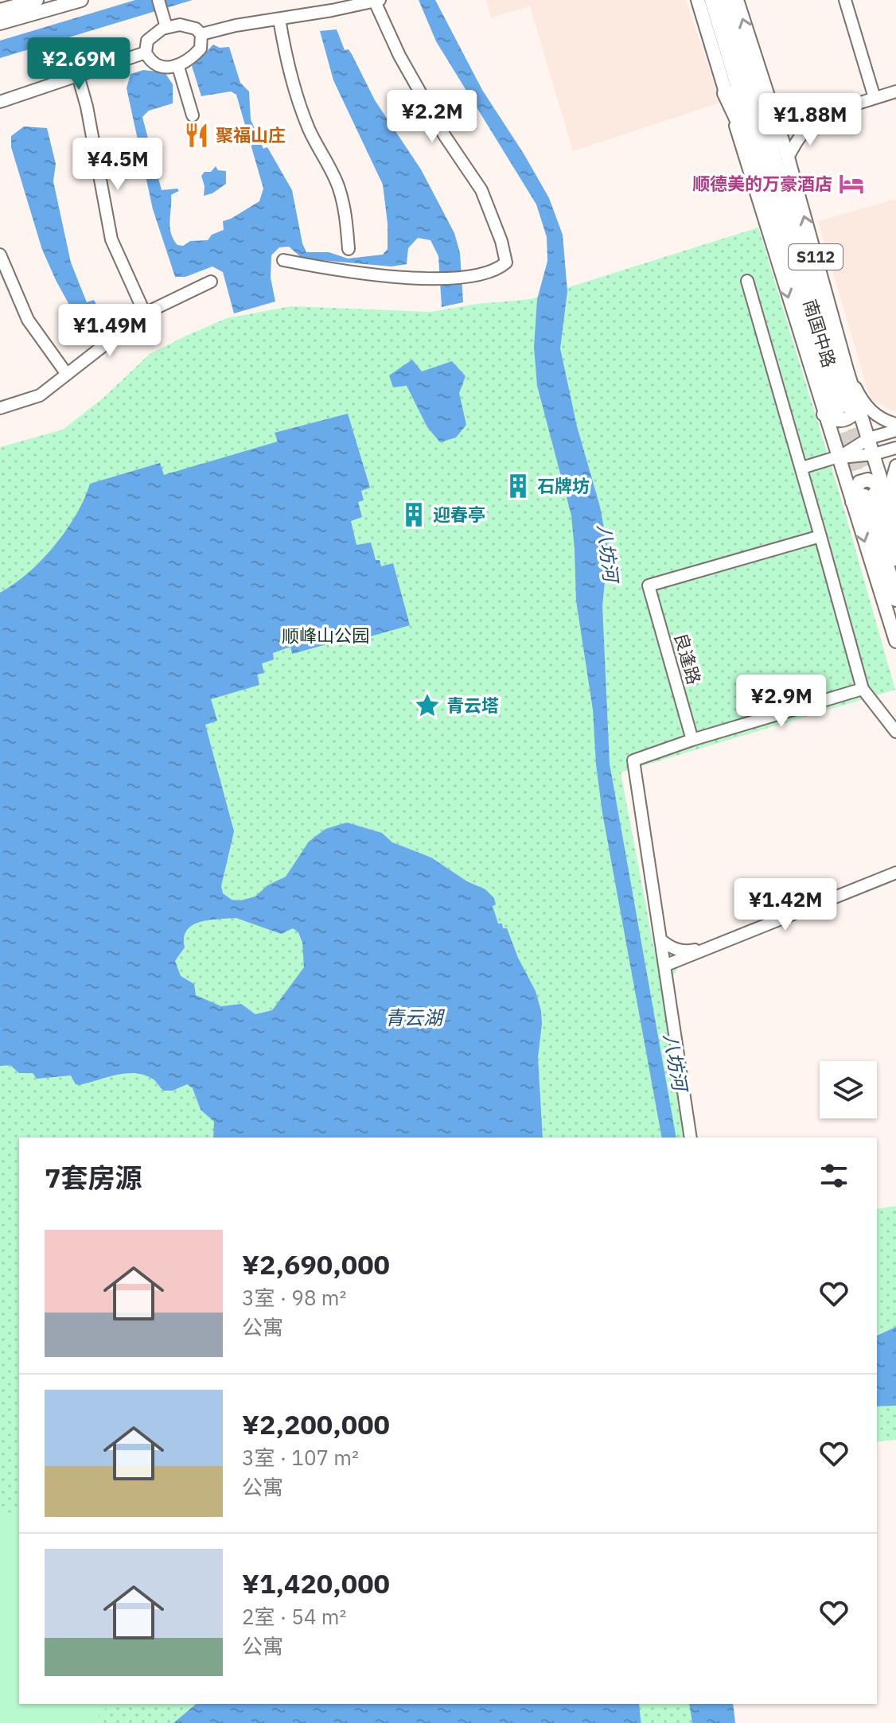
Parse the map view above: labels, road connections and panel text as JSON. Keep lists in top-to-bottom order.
{
  "streets": {
    "highway": ["S112", "南国中路"],
    "street": ["良逢路"]
  },
  "crossings": [
    ["S112", "南国中路"]
  ],
  "water": ["八坊河", "青云湖"],
  "parks": ["顺峰山公园"],
  "places": {
    "restaurant": ["聚福山庄"],
    "hotel": ["顺德美的万豪酒店"],
    "building": ["石牌坊", "迎春亭"],
    "place": ["青云塔"]
  },
  "page": {
    "price": [
      "¥2.69M",
      "¥2.2M",
      "¥1.88M",
      "¥4.5M",
      "¥1.49M",
      "¥2.9M",
      "¥1.42M"
    ],
    "heading": "7套房源",
    "list": [
      {
        "name": "¥2,690,000",
        "note": "3室 · 98 m² · 公寓"
      },
      {
        "name": "¥2,200,000",
        "note": "3室 · 107 m² · 公寓"
      },
      {
        "name": "¥1,420,000",
        "note": "2室 · 54 m² · 公寓"
      }
    ]
  }
}
